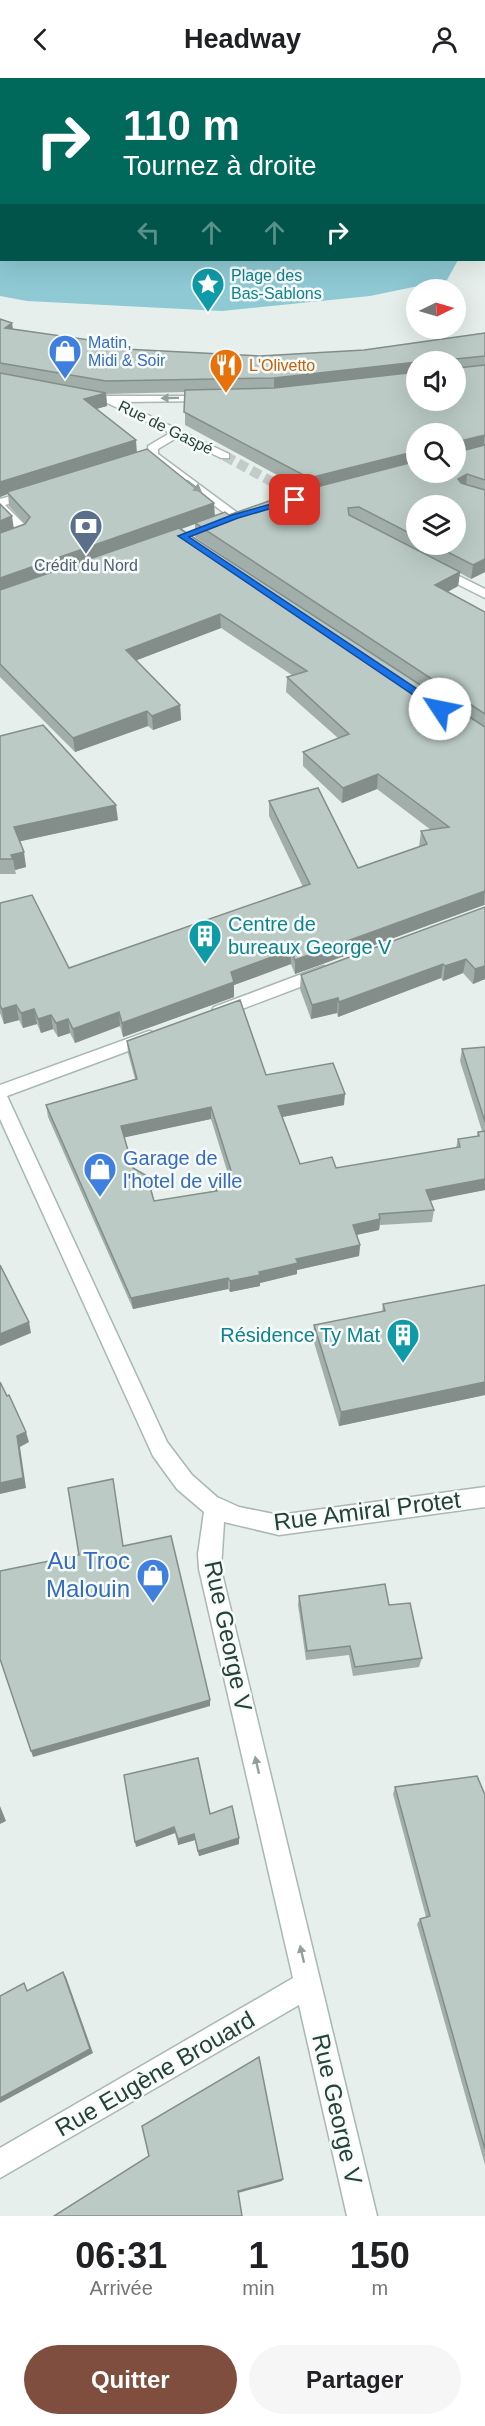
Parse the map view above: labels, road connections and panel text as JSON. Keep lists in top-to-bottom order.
{
  "streets": {
    "street": [
      "Rue de Gaspé",
      "Rue Amiral Protet",
      "Rue George V",
      "Rue Eugène Brouard"
    ]
  },
  "crossings": [
    ["Rue Amiral Protet", "Rue George V"],
    ["Rue George V", "Rue Eugène Brouard"]
  ],
  "one_way": ["Rue George V"],
  "places": {
    "place": ["Plage des Bas-Sablons"],
    "shop": ["Matin, Midi & Soir", "Garage de l'hotel de ville", "Au Troc Malouin"],
    "restaurant": ["L'Olivetto"],
    "bank": ["Crédit du Nord"],
    "building": ["Centre de bureaux George V", "Résidence Ty Mat"]
  },
  "north": "right",
  "page": {
    "header": "Headway",
    "turn": ["110 m", "Tournez à droite"],
    "eta": [
      "06:31",
      "Arrivée",
      "1",
      "min",
      "150",
      "m"
    ],
    "buttons": ["Quitter", "Partager"]
  }
}
